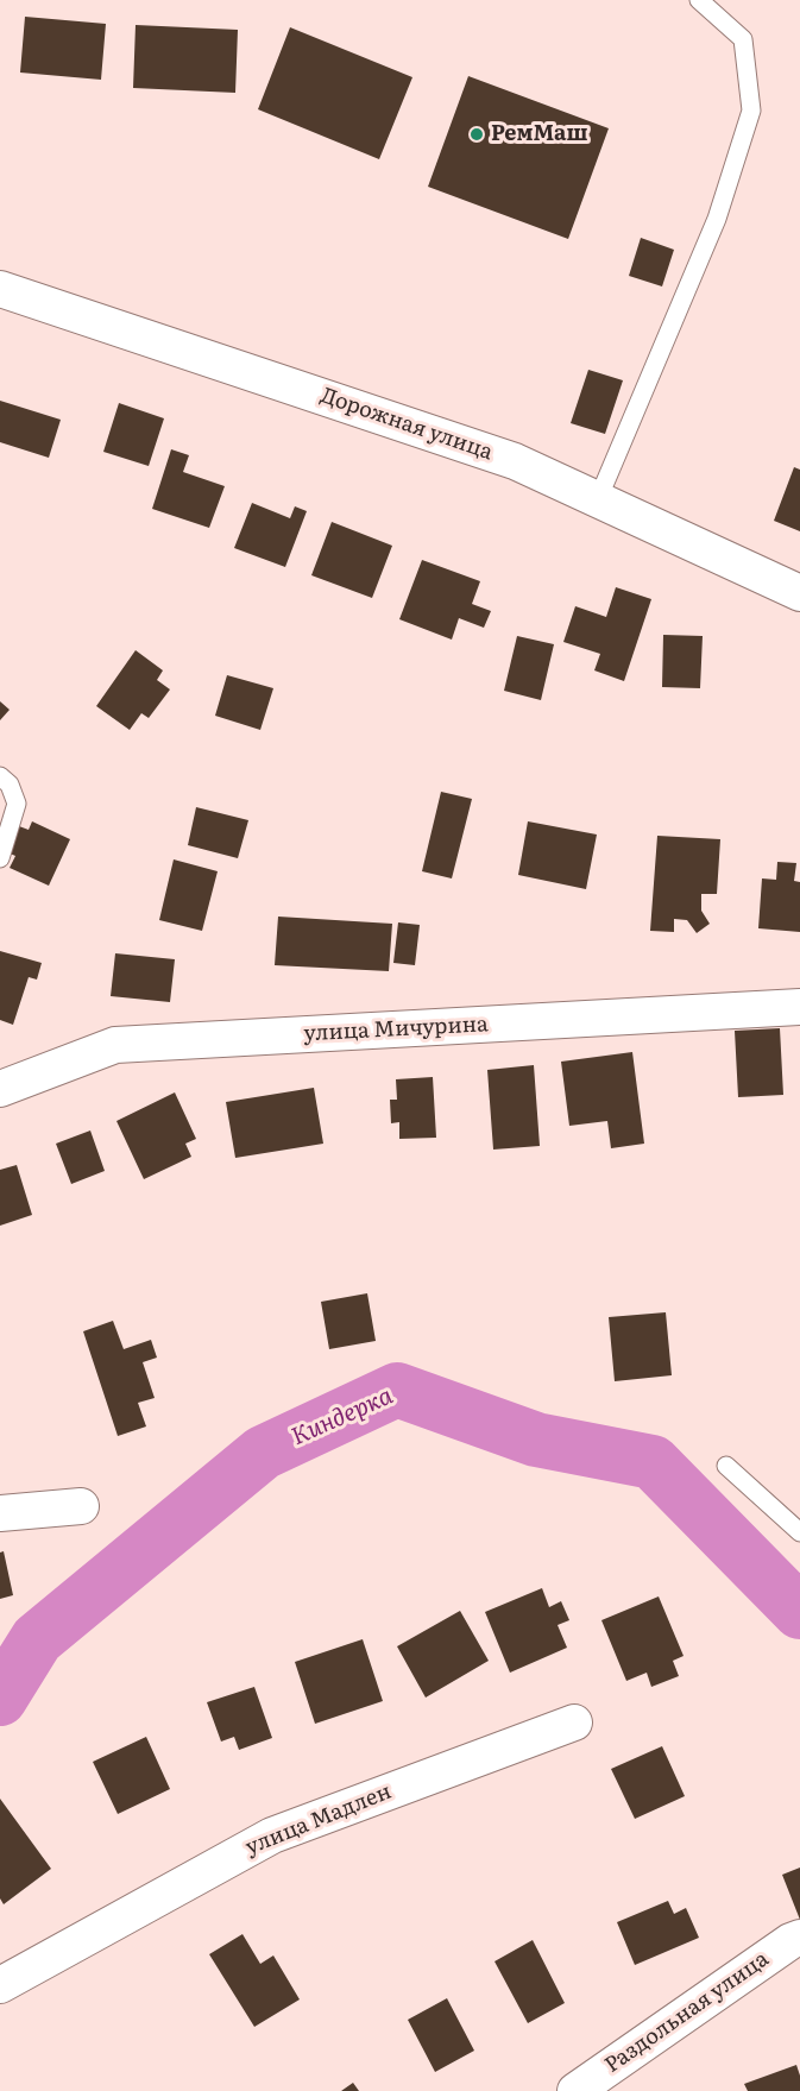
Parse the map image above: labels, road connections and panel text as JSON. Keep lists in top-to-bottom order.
{
  "streets": {
    "street": [
      "Дорожная улица",
      "улица Мичурина",
      "улица Мадлен",
      "Раздольная улица"
    ]
  },
  "water": ["Киндерка"],
  "places": ["РемМаш"]
}
